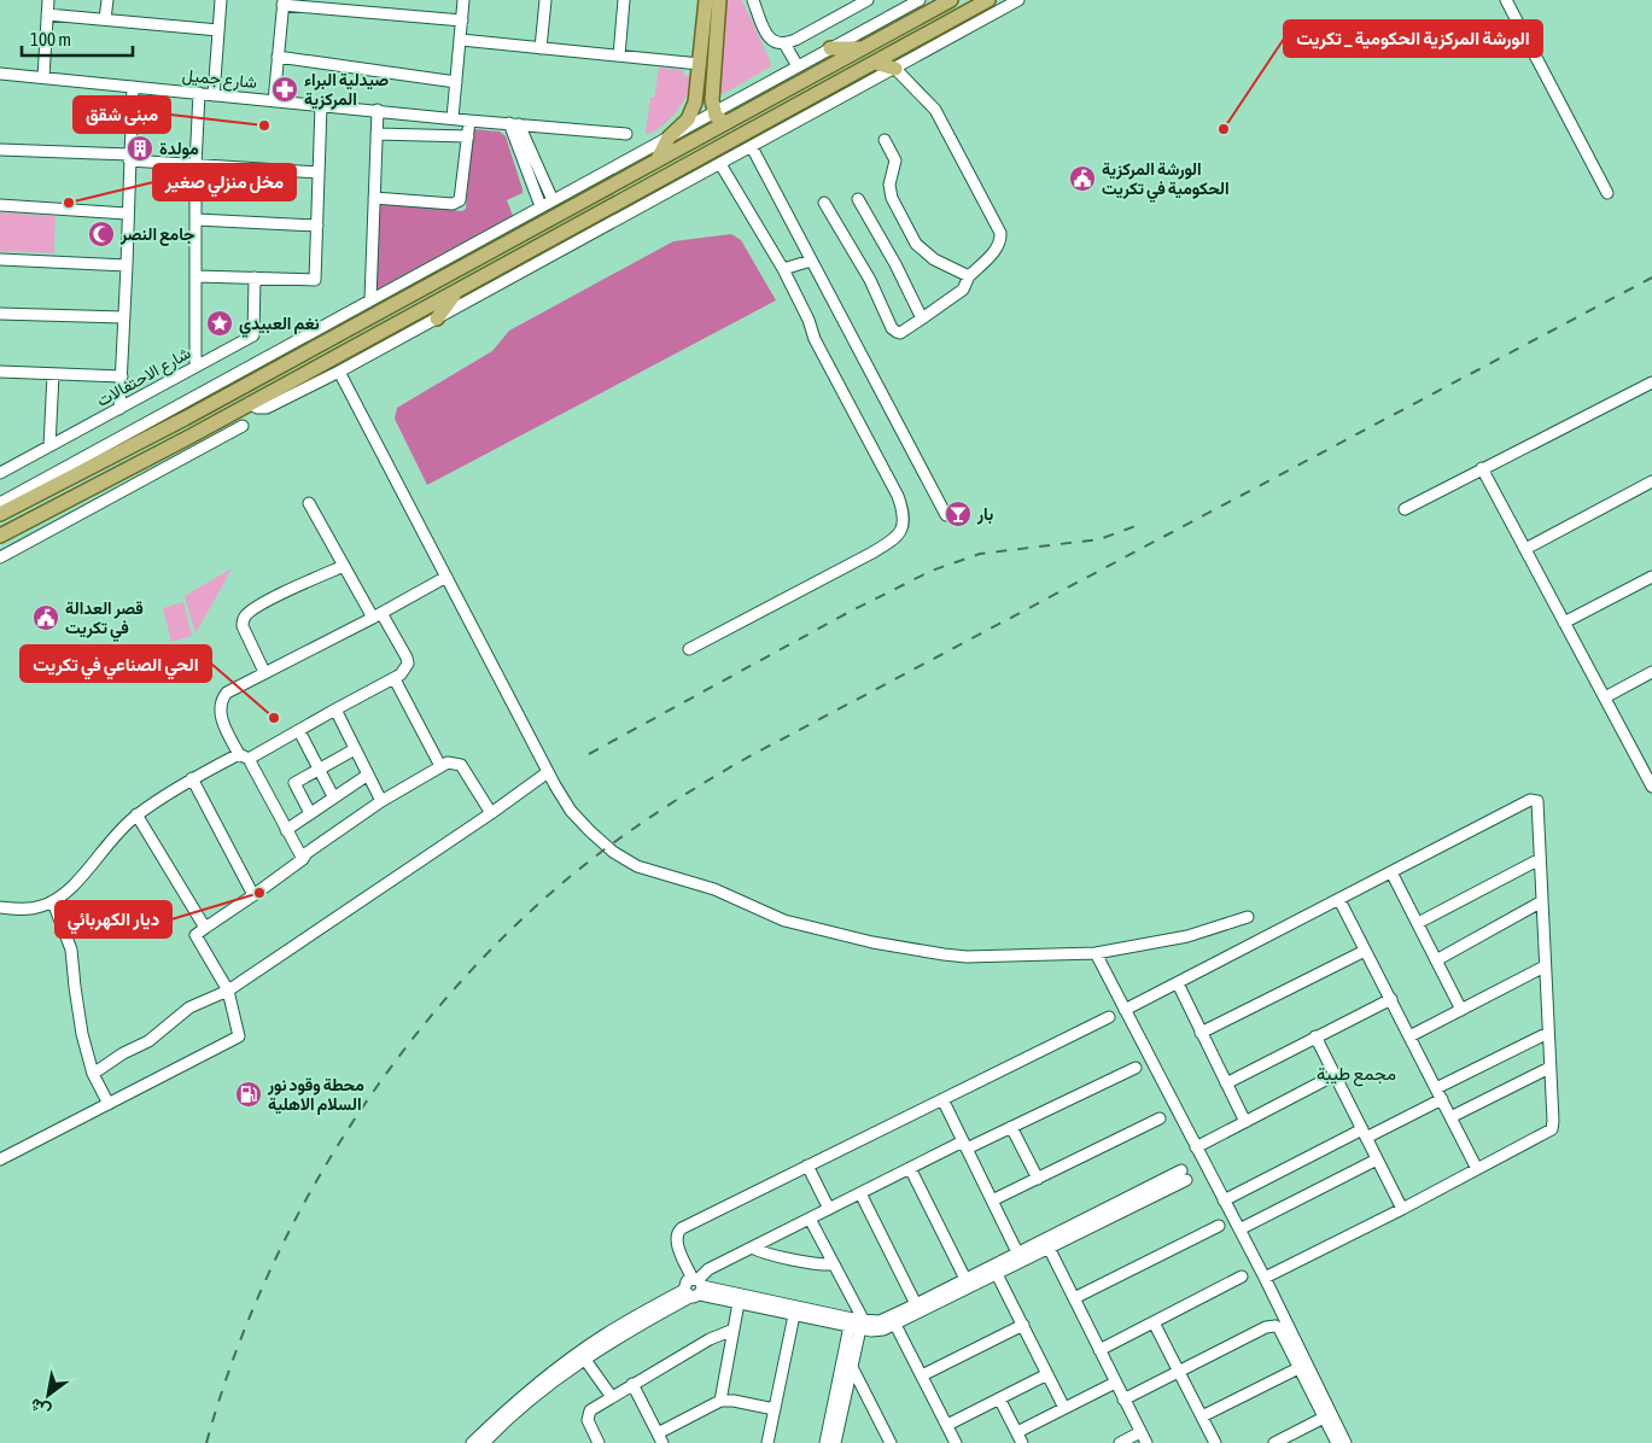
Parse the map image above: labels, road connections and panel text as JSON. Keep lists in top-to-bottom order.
{
  "streets": {
    "street": ["شارع جميل", "شارع الاحتفالات"]
  },
  "districts": ["مجمع طيبة"],
  "places": {
    "pharmacy": ["صيدلية البراء المركزية"],
    "other": [
      "مبنى شقق",
      "الورشة المركزية الحكومية _ تكريت",
      "مخل منزلي صغير",
      "الحي الصناعي في تكريت",
      "ديار الكهربائي"
    ],
    "building": ["مولدة"],
    "public building": ["الورشة المركزية الحكومية في تكريت", "قصر العدالة في تكريت"],
    "mosque": ["جامع النصر"],
    "place": ["نغم العبيدي"],
    "bar": ["بار"],
    "fuel station": ["محطة وقود نور السلام الاهلية"]
  },
  "scale_bar": "100 m",
  "north": "bottom left"
}
